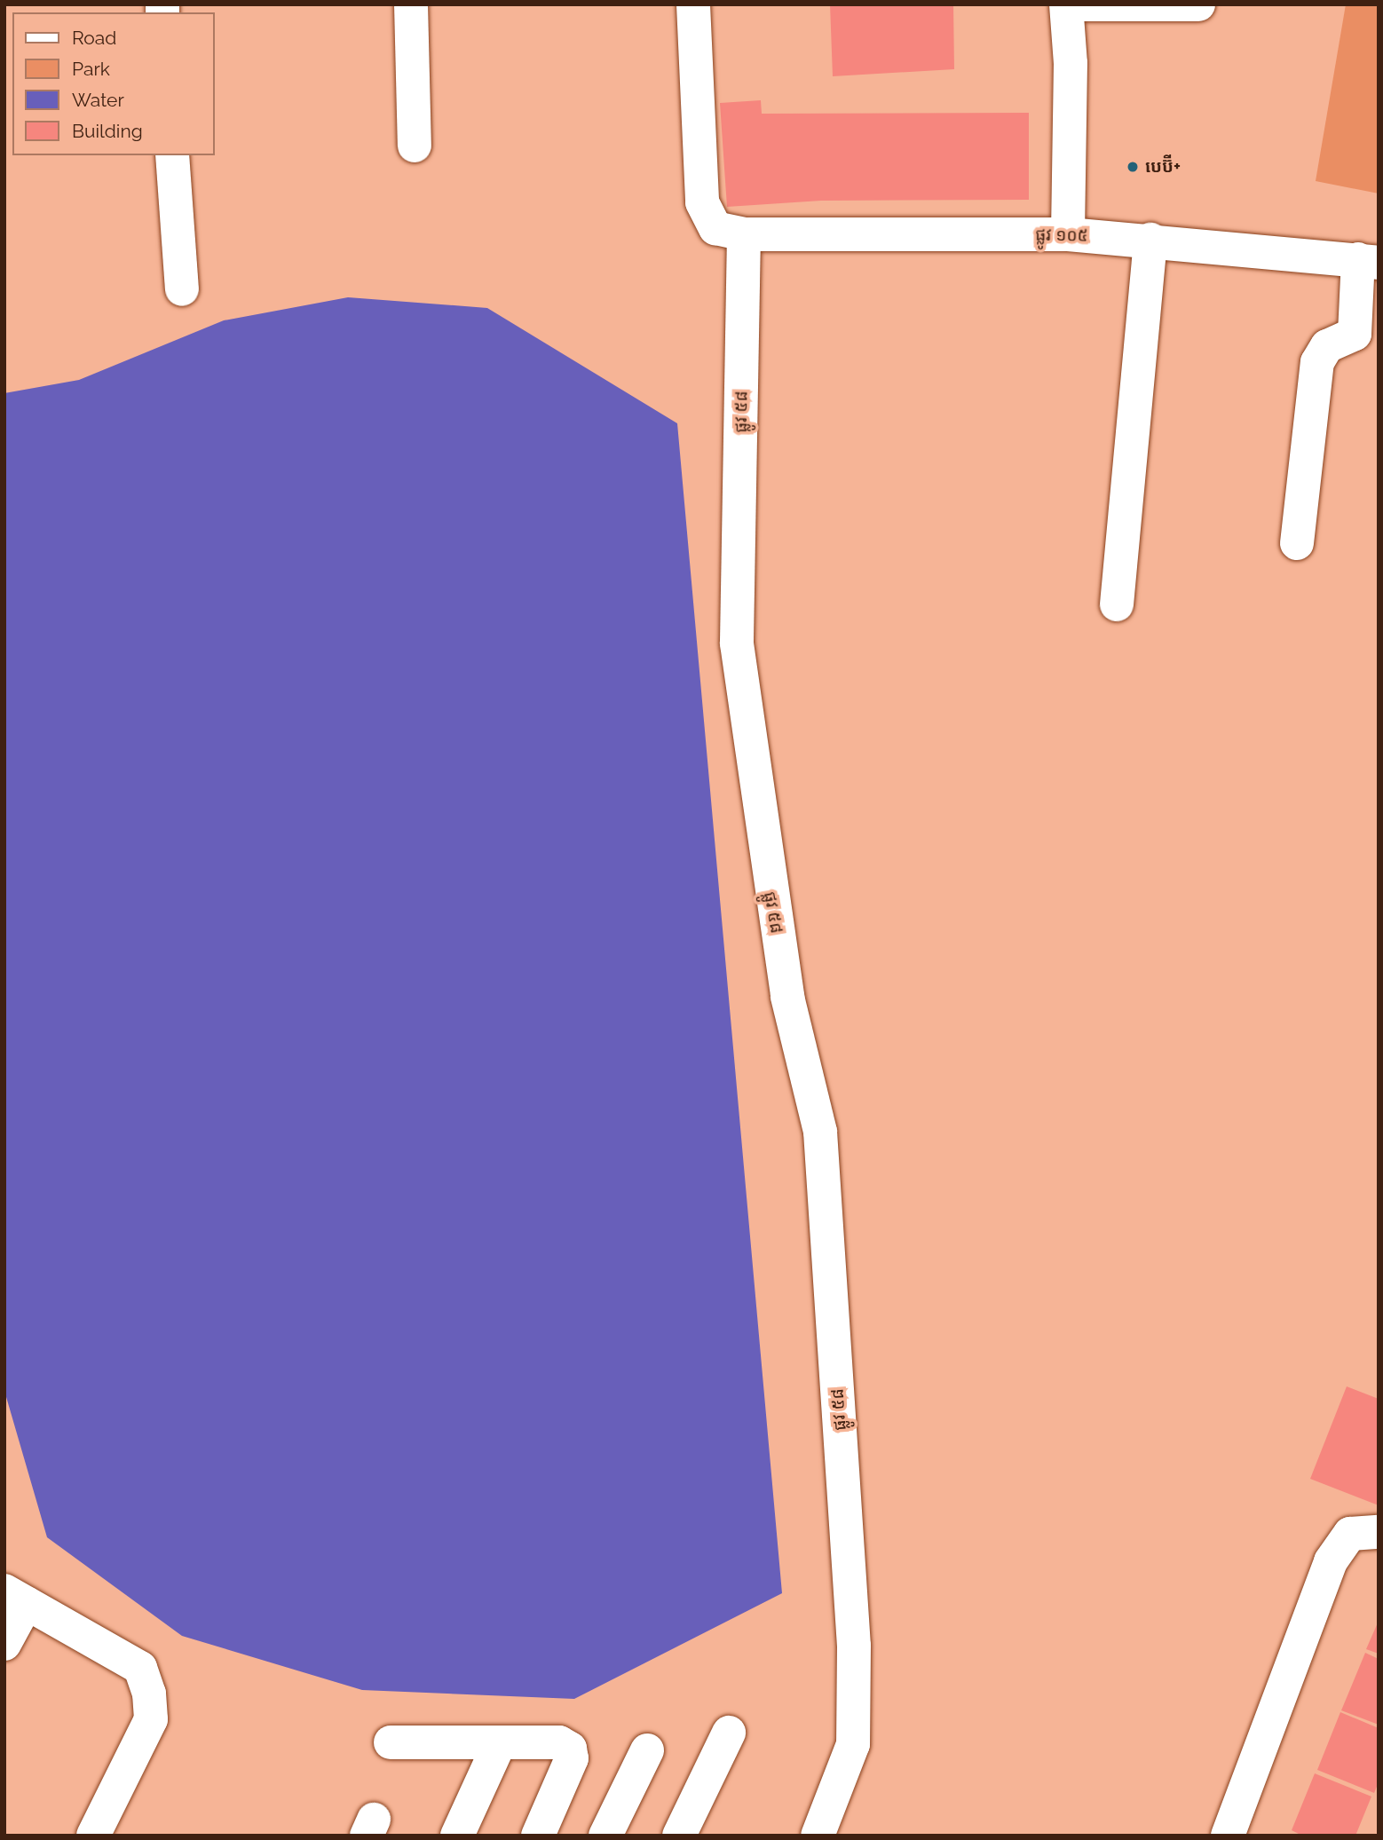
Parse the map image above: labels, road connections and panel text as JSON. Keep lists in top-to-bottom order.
{
  "streets": {
    "street": ["ផ្លូវ ១០៥", "ផ្លូវ ៥៨"]
  },
  "crossings": [
    ["ផ្លូវ ១០៥", "ផ្លូវ ៥៨"]
  ],
  "places": ["បេប៊ី+"],
  "legend": [
    "Road",
    "Park",
    "Water",
    "Building"
  ]
}
